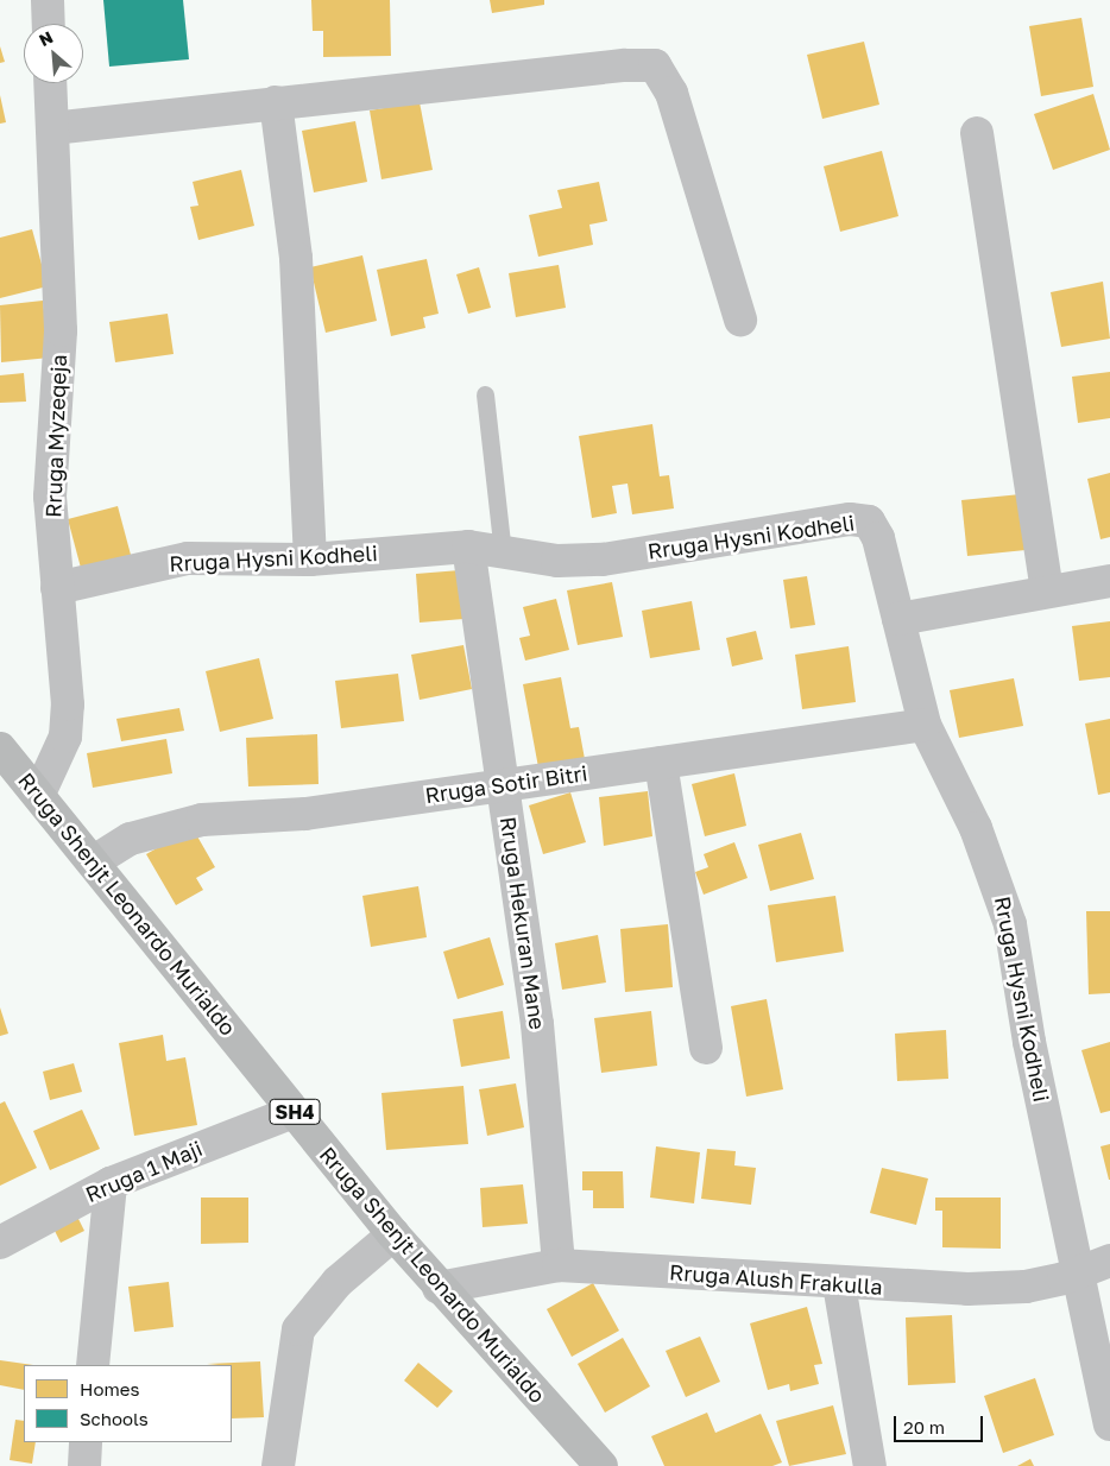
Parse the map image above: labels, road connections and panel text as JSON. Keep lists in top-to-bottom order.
{
  "streets": {
    "main road": ["Rruga Shenjt Leonardo Murialdo", "SH4"],
    "street": [
      "Rruga Myzeqeja",
      "Rruga Hysni Kodheli",
      "Rruga Sotir Bitri",
      "Rruga Hekuran Mane",
      "Rruga 1 Maji",
      "Rruga Alush Frakulla"
    ]
  },
  "crossings": [
    ["Rruga Myzeqeja", "Rruga Hysni Kodheli"],
    ["Rruga Myzeqeja", "Rruga Shenjt Leonardo Murialdo"],
    ["Rruga Hysni Kodheli", "Rruga Sotir Bitri"],
    ["Rruga Hysni Kodheli", "Rruga Hekuran Mane"],
    ["Rruga Hysni Kodheli", "Rruga Alush Frakulla"],
    ["Rruga Sotir Bitri", "Rruga Shenjt Leonardo Murialdo"],
    ["Rruga Sotir Bitri", "Rruga Hekuran Mane"],
    ["Rruga Shenjt Leonardo Murialdo", "Rruga 1 Maji"],
    ["Rruga Shenjt Leonardo Murialdo", "Rruga Alush Frakulla"],
    ["Rruga Hekuran Mane", "Rruga Alush Frakulla"]
  ],
  "legend": ["Homes", "Schools"],
  "scale_bar": "20 m",
  "north": "top left"
}
